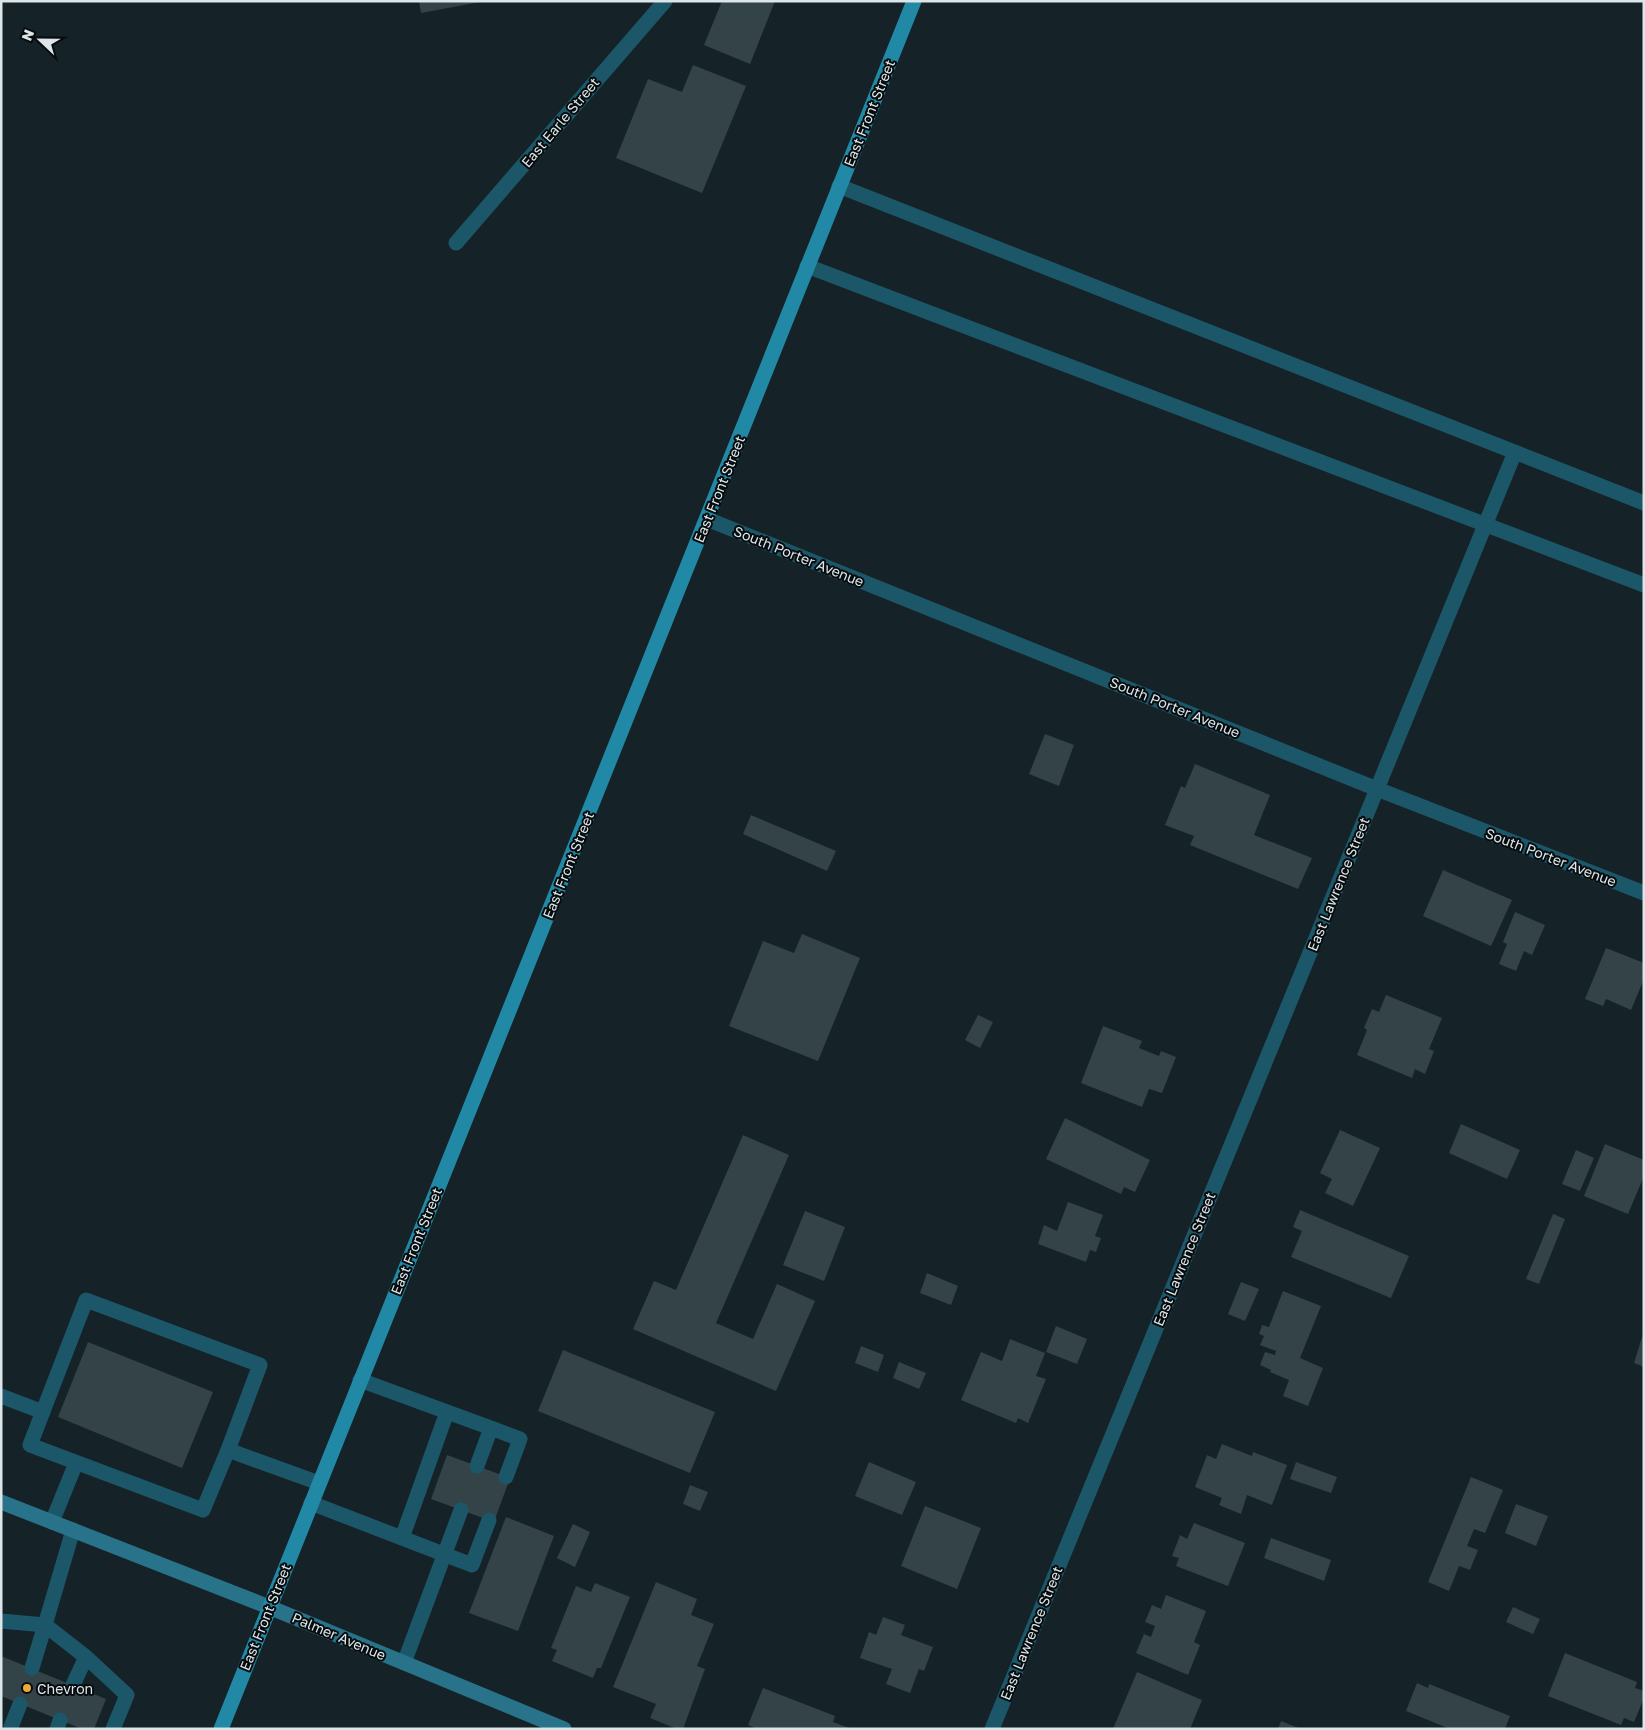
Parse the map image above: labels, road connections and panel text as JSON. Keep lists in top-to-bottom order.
{
  "streets": {
    "main road": ["East Front Street"],
    "street": [
      "East Earle Street",
      "South Porter Avenue",
      "East Lawrence Street",
      "Palmer Avenue"
    ]
  },
  "crossings": [
    ["East Front Street", "South Porter Avenue"],
    ["East Front Street", "Palmer Avenue"],
    ["South Porter Avenue", "East Lawrence Street"]
  ],
  "places": ["Chevron"],
  "north": "left"
}
